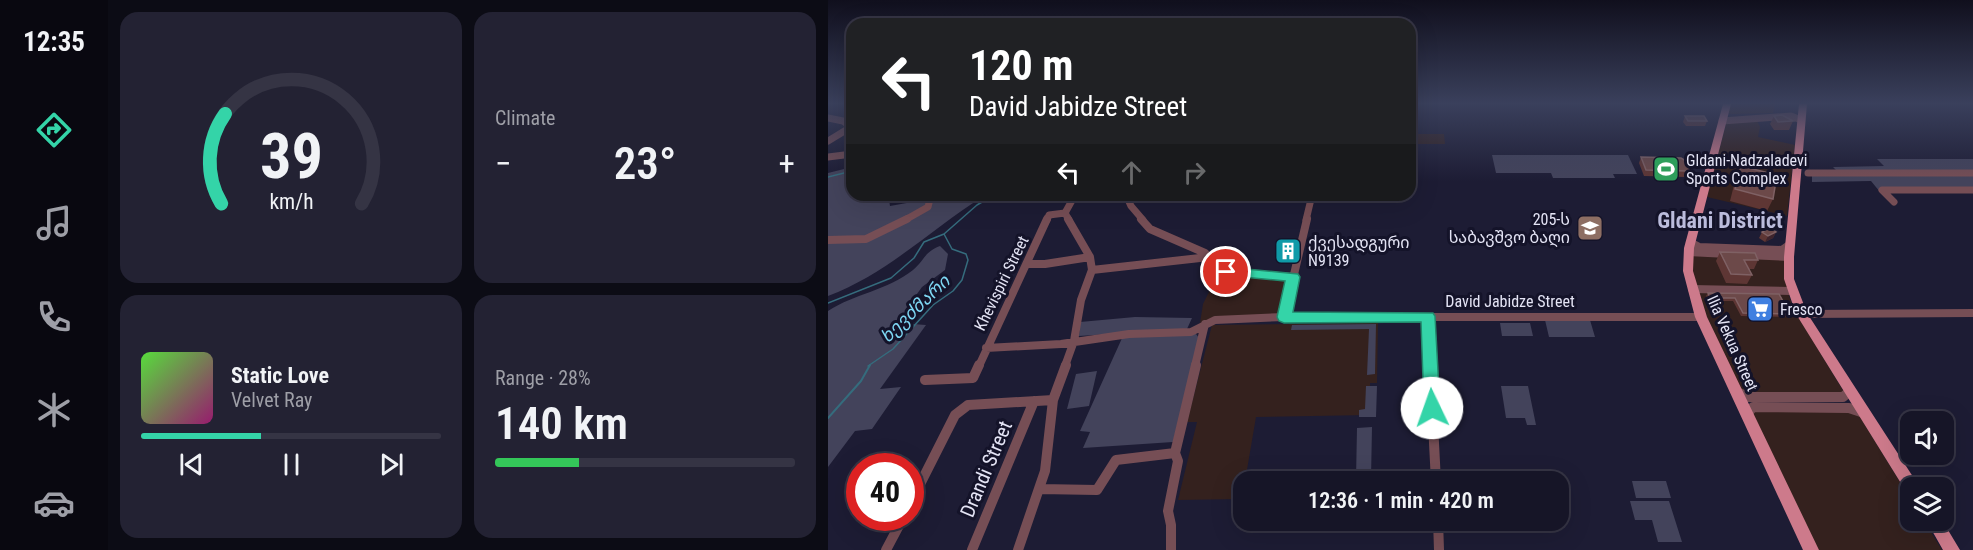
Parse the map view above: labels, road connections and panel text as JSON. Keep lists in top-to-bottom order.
{
  "streets": {
    "main road": ["Ilia Vekua Street"],
    "street": ["Khevispiri Street", "David Jabidze Street", "Drandi Street"]
  },
  "crossings": [
    ["Khevispiri Street", "David Jabidze Street"],
    ["David Jabidze Street", "Ilia Vekua Street"]
  ],
  "districts": ["Gldani District"],
  "water": ["ხევძმარი"],
  "places": {
    "sports": ["Gldani-Nadzaladevi Sports Complex"],
    "school or university": ["205-ს საბავშვო ბაღი"],
    "building": ["ქვესადგური N9139"],
    "supermarket": ["Fresco"]
  },
  "page": {
    "tabs": "12:35",
    "tile": [
      "Climate",
      ["Range · 28%", "140 km"]
    ],
    "turn": ["120 m", "David Jabidze Street"],
    "heat": ["−", "23°", "+"],
    "song": ["Static Love", "Velvet Ray"],
    "limit": "40",
    "trip": "12:36 · 1 min · 420 m",
    "gauge": ["39", "km/h"]
  }
}
